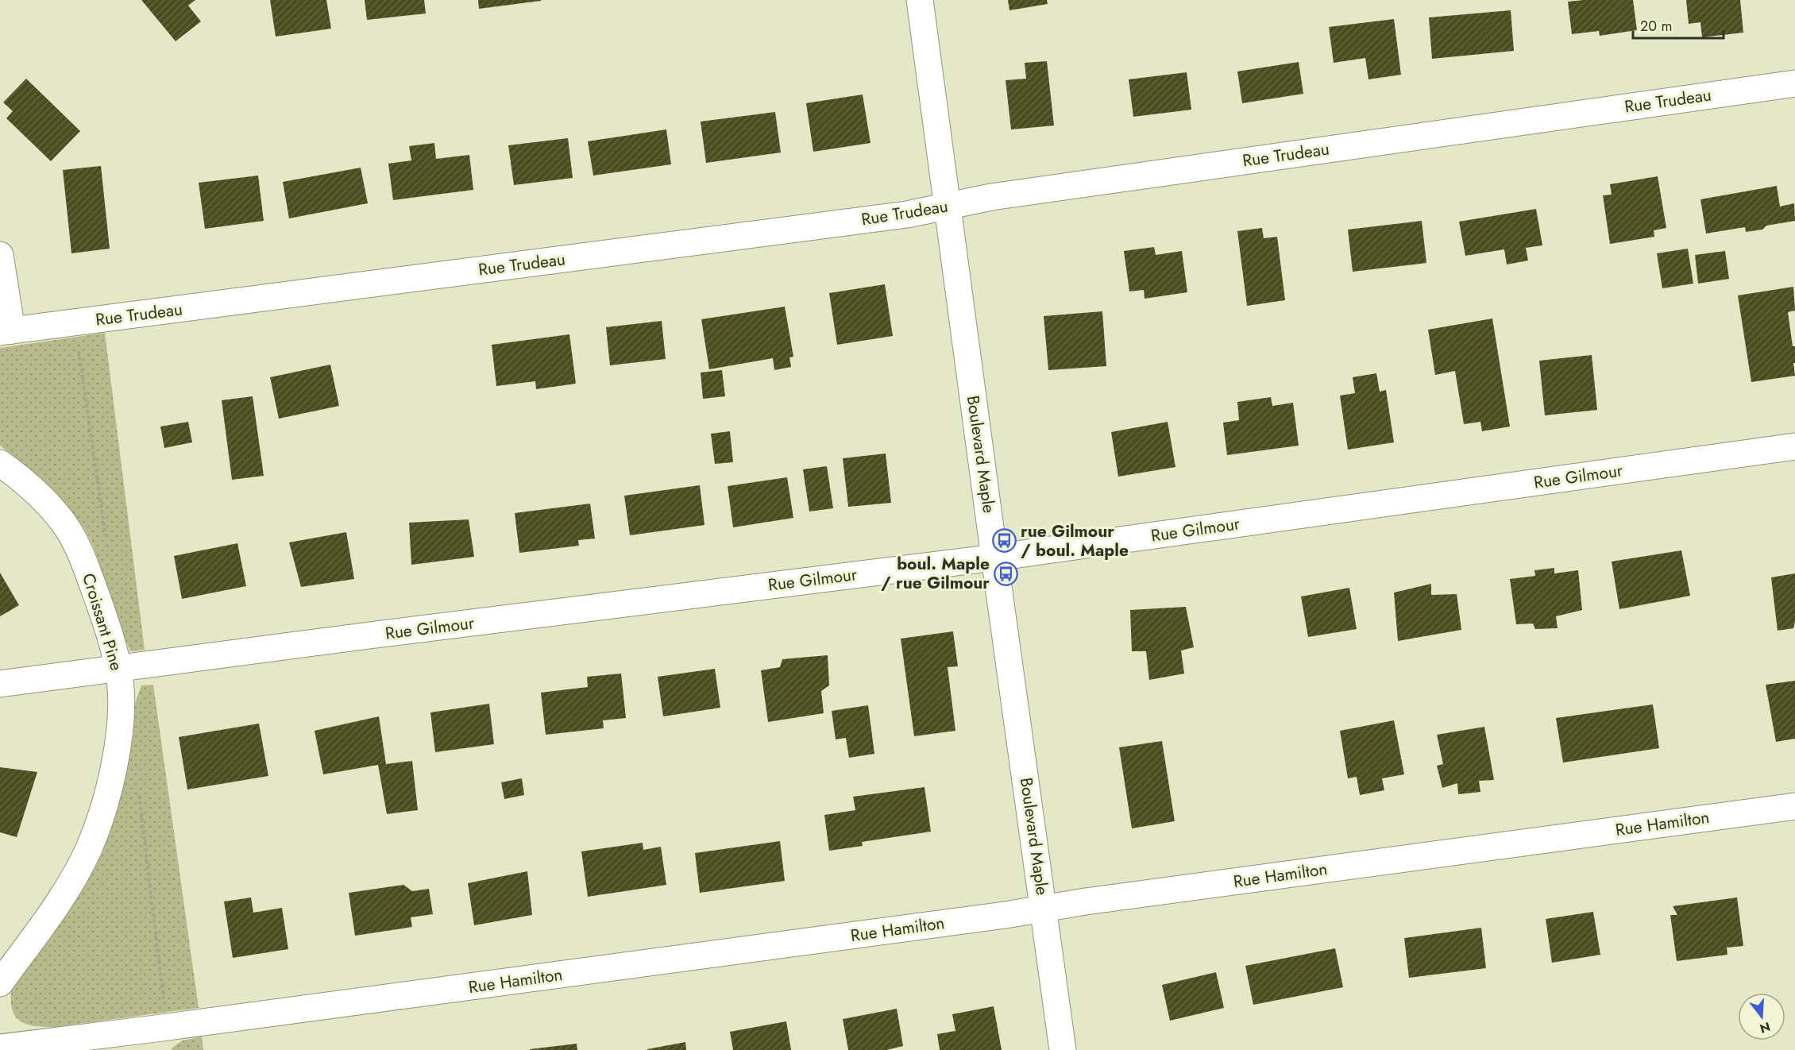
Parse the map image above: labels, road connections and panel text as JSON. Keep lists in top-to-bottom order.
{
  "streets": {
    "street": [
      "Rue Trudeau",
      "Boulevard Maple",
      "Rue Gilmour",
      "Croissant Pine",
      "Rue Hamilton"
    ]
  },
  "crossings": [
    ["Rue Trudeau", "Boulevard Maple"],
    ["Boulevard Maple", "Rue Gilmour"],
    ["Boulevard Maple", "Rue Hamilton"],
    ["Rue Gilmour", "Croissant Pine"]
  ],
  "places": {
    "bus stop": ["rue Gilmour / boul. Maple", "boul. Maple / rue Gilmour"]
  },
  "scale_bar": "20 m",
  "north": "bottom"
}
